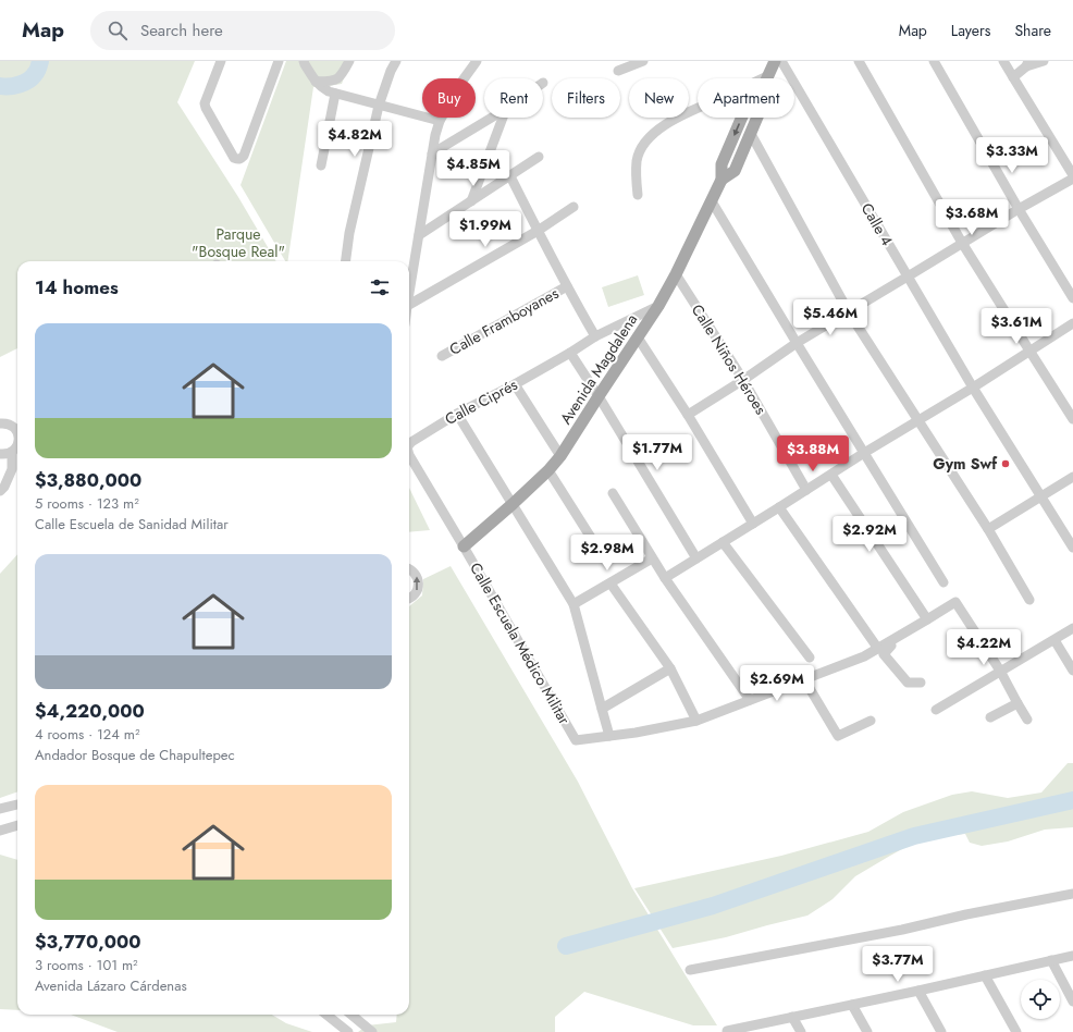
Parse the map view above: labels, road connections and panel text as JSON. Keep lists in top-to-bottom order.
{
  "streets": {
    "main road": ["Avenida Magdalena"],
    "street": [
      "Calle 4",
      "Calle Framboyanes",
      "Calle Niños Héroes",
      "Calle Ciprés",
      "Calle Escuela Médico Militar"
    ]
  },
  "crossings": [
    ["Calle Niños Héroes", "Avenida Magdalena"],
    ["Avenida Magdalena", "Calle Ciprés"],
    ["Avenida Magdalena", "Calle Escuela Médico Militar"],
    ["Calle Ciprés", "Calle Escuela Médico Militar"]
  ],
  "parks": ["Parque \"Bosque Real\""],
  "places": ["Gym Swf"],
  "page": {
    "header": "Map",
    "search": "Search here",
    "nav": ["Map", "Layers", "Share"],
    "chip": [
      "Buy",
      "Rent",
      "Filters",
      "New",
      "Apartment"
    ],
    "price": [
      "$4.82M",
      "$3.33M",
      "$4.85M",
      "$3.68M",
      "$1.99M",
      "$5.46M",
      "$3.61M",
      "$1.77M",
      "$3.88M",
      "$2.92M",
      "$2.98M",
      "$4.22M",
      "$2.69M",
      "$3.77M"
    ],
    "heading": "14 homes",
    "list": [
      {
        "name": "$3,880,000",
        "note": "5 rooms · 123 m² · Calle Escuela de Sanidad Militar"
      },
      {
        "name": "$4,220,000",
        "note": "4 rooms · 124 m² · Andador Bosque de Chapultepec"
      },
      {
        "name": "$3,770,000",
        "note": "3 rooms · 101 m² · Avenida Lázaro Cárdenas"
      }
    ]
  }
}
